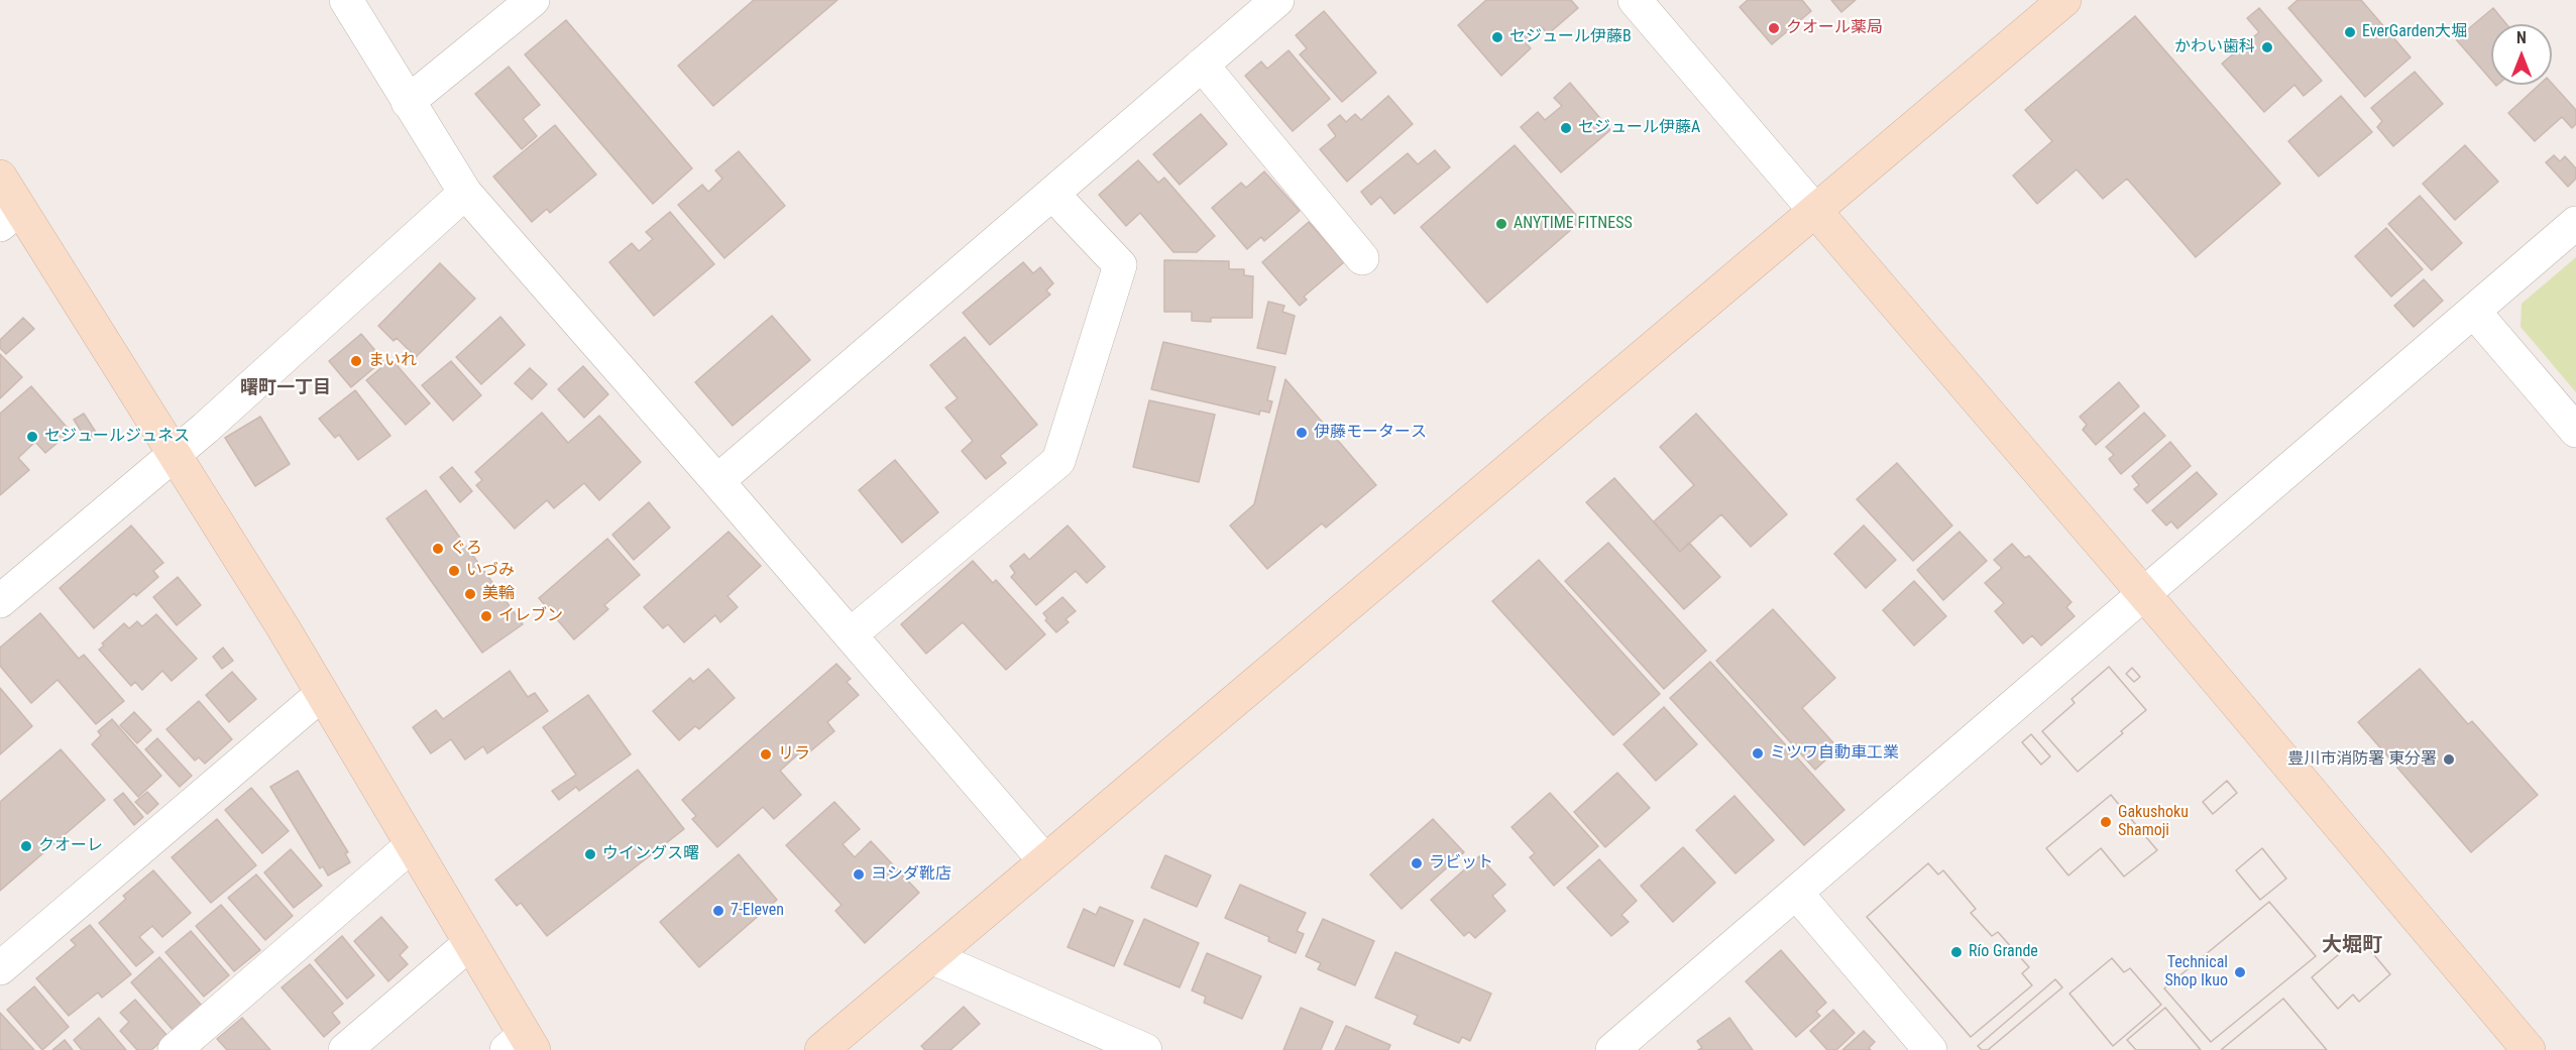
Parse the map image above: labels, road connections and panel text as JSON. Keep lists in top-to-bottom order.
{
  "districts": ["曙町一丁目", "大堀町"],
  "places": [
    "クオール薬局",
    "EverGarden大堀",
    "セジュール伊藤B",
    "かわい歯科",
    "セジュール伊藤A",
    "ANYTIME FITNESS",
    "まいれ",
    "伊藤モータース",
    "セジュールジュネス",
    "ぐろ",
    "いづみ",
    "美輪",
    "イレブン",
    "ミツワ自動車工業",
    "リラ",
    "豊川市消防署 東分署",
    "Gakushoku Shamoji",
    "クオーレ",
    "ウイングス曙",
    "ラビット",
    "ヨシダ靴店",
    "7-Eleven",
    "Río Grande",
    "Technical Shop Ikuo"
  ],
  "north": "top"
}
